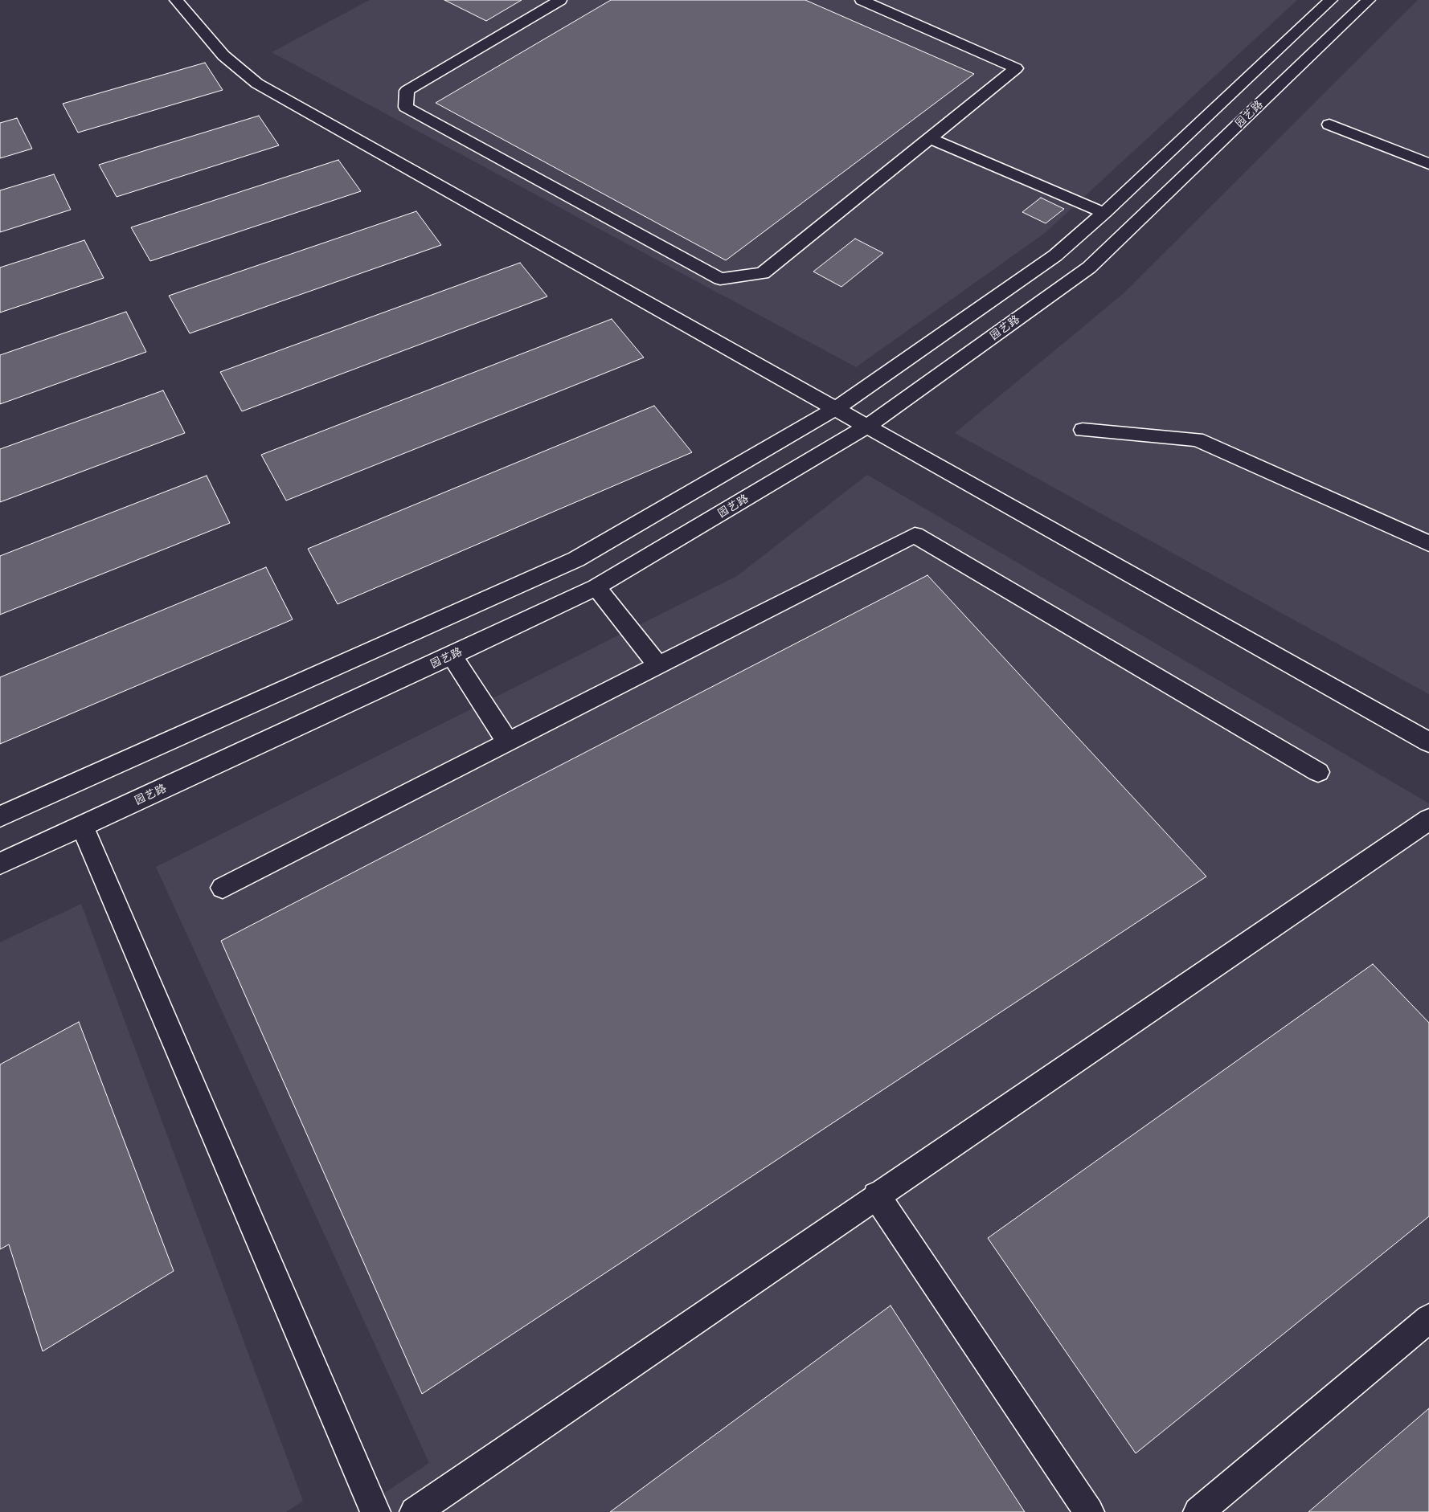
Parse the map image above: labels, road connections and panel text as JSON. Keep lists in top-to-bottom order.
{
  "streets": {
    "street": ["园艺路"]
  }
}
